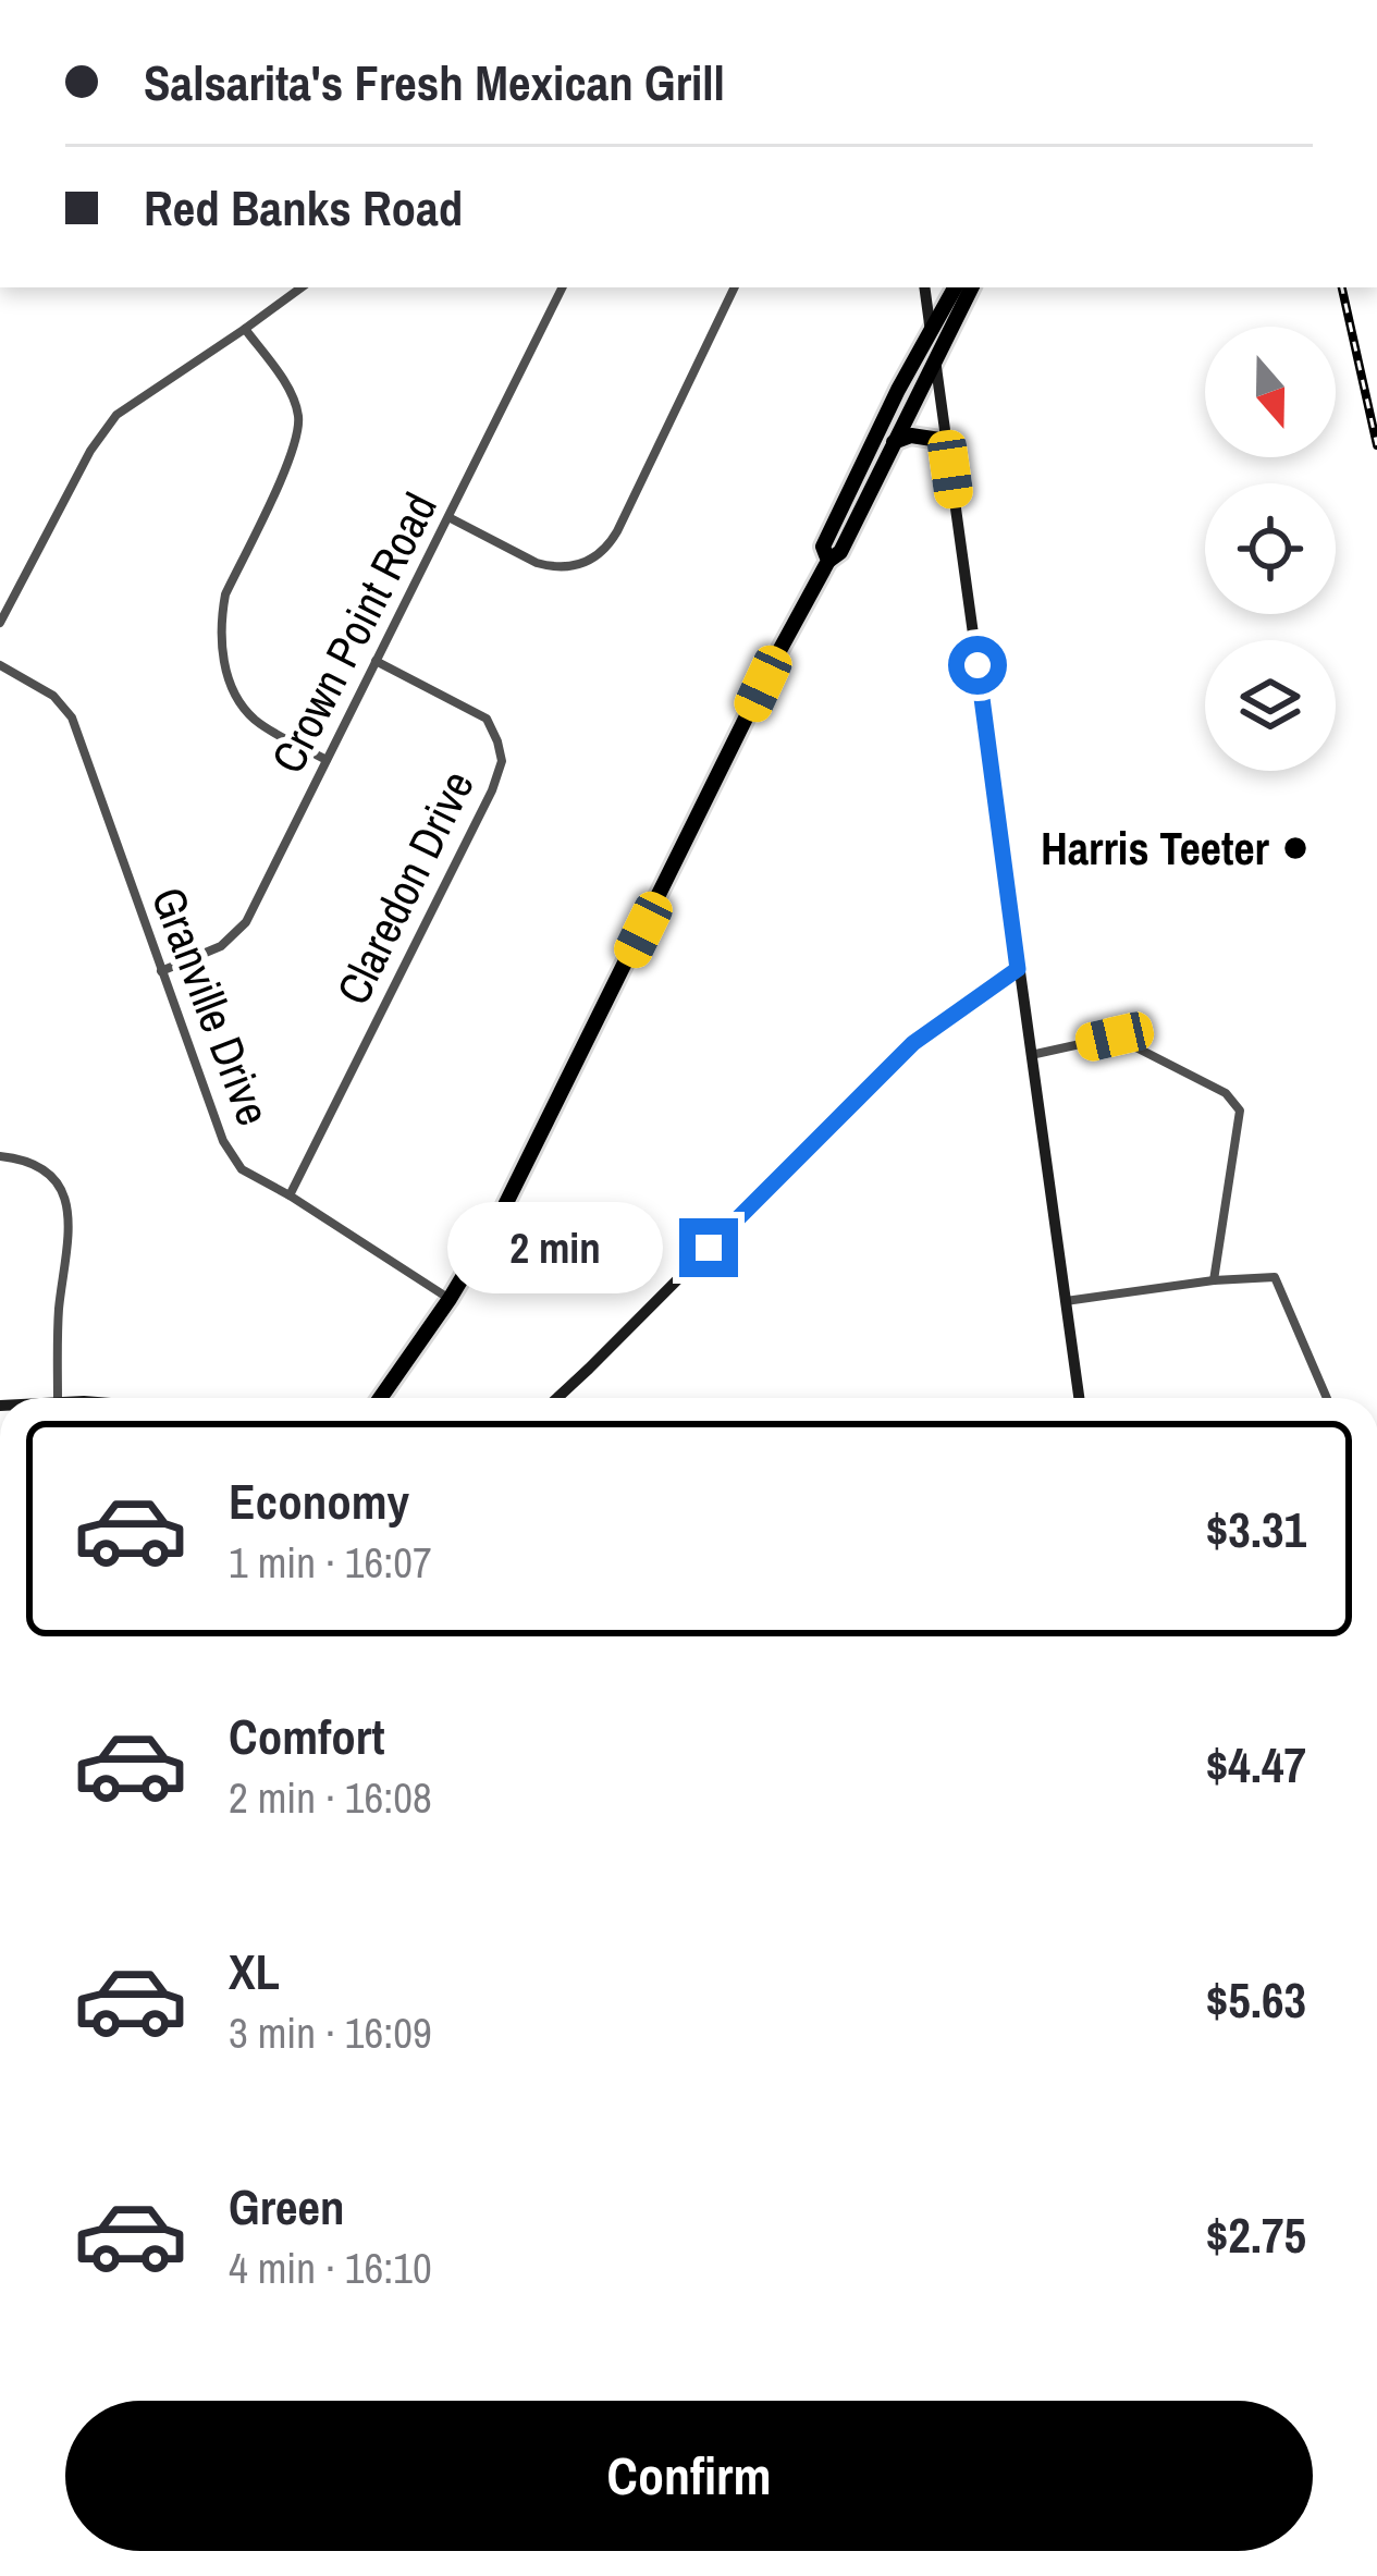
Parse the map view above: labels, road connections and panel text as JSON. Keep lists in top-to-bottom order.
{
  "streets": {
    "street": ["Crown Point Road", "Claredon Drive", "Granville Drive"]
  },
  "crossings": [
    ["Crown Point Road", "Claredon Drive"],
    ["Crown Point Road", "Granville Drive"],
    ["Claredon Drive", "Granville Drive"]
  ],
  "places": ["Harris Teeter"],
  "north": "bottom",
  "page": {
    "banner": ["Salsarita's Fresh Mexican Grill", "Red Banks Road"],
    "bubble": "2 min",
    "list": [
      {
        "name": "Economy",
        "note": "1 min · 16:07",
        "value": "$3.31"
      },
      {
        "name": "Comfort",
        "note": "2 min · 16:08",
        "value": "$4.47"
      },
      {
        "name": "XL",
        "note": "3 min · 16:09",
        "value": "$5.63"
      },
      {
        "name": "Green",
        "note": "4 min · 16:10",
        "value": "$2.75"
      }
    ],
    "buttons": "Confirm"
  }
}
